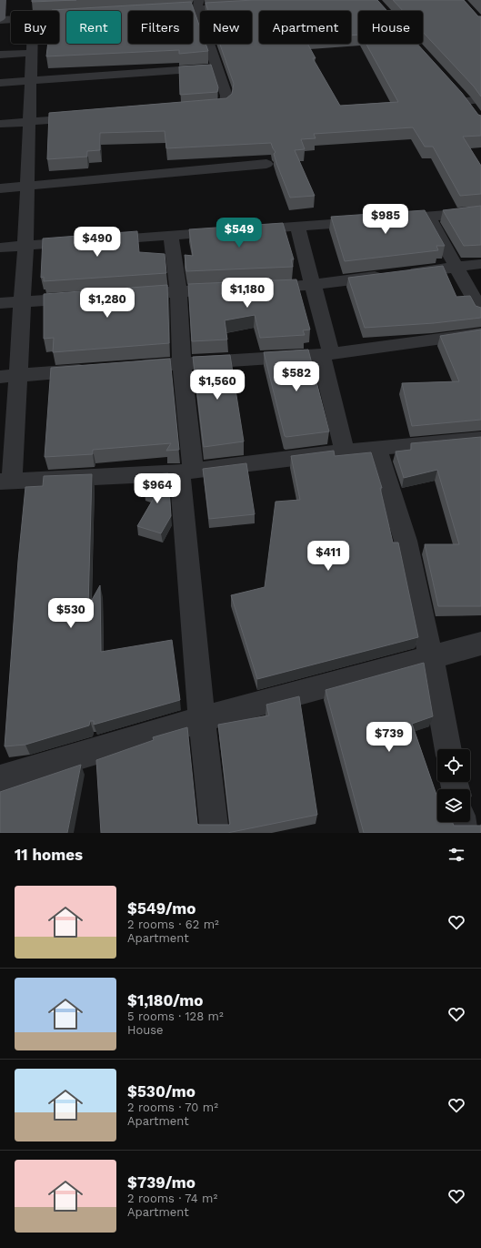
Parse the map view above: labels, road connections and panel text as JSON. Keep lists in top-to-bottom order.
{
  "page": {
    "chip": [
      "Buy",
      "Rent",
      "Filters",
      "New",
      "Apartment",
      "House"
    ],
    "price": [
      "$985",
      "$549",
      "$490",
      "$1,180",
      "$1,280",
      "$582",
      "$1,560",
      "$964",
      "$411",
      "$530",
      "$739"
    ],
    "heading": "11 homes",
    "list": [
      {
        "name": "$549/mo",
        "note": "2 rooms · 62 m² · Apartment"
      },
      {
        "name": "$1,180/mo",
        "note": "5 rooms · 128 m² · House"
      },
      {
        "name": "$530/mo",
        "note": "2 rooms · 70 m² · Apartment"
      },
      {
        "name": "$739/mo",
        "note": "2 rooms · 74 m² · Apartment"
      }
    ]
  }
}
